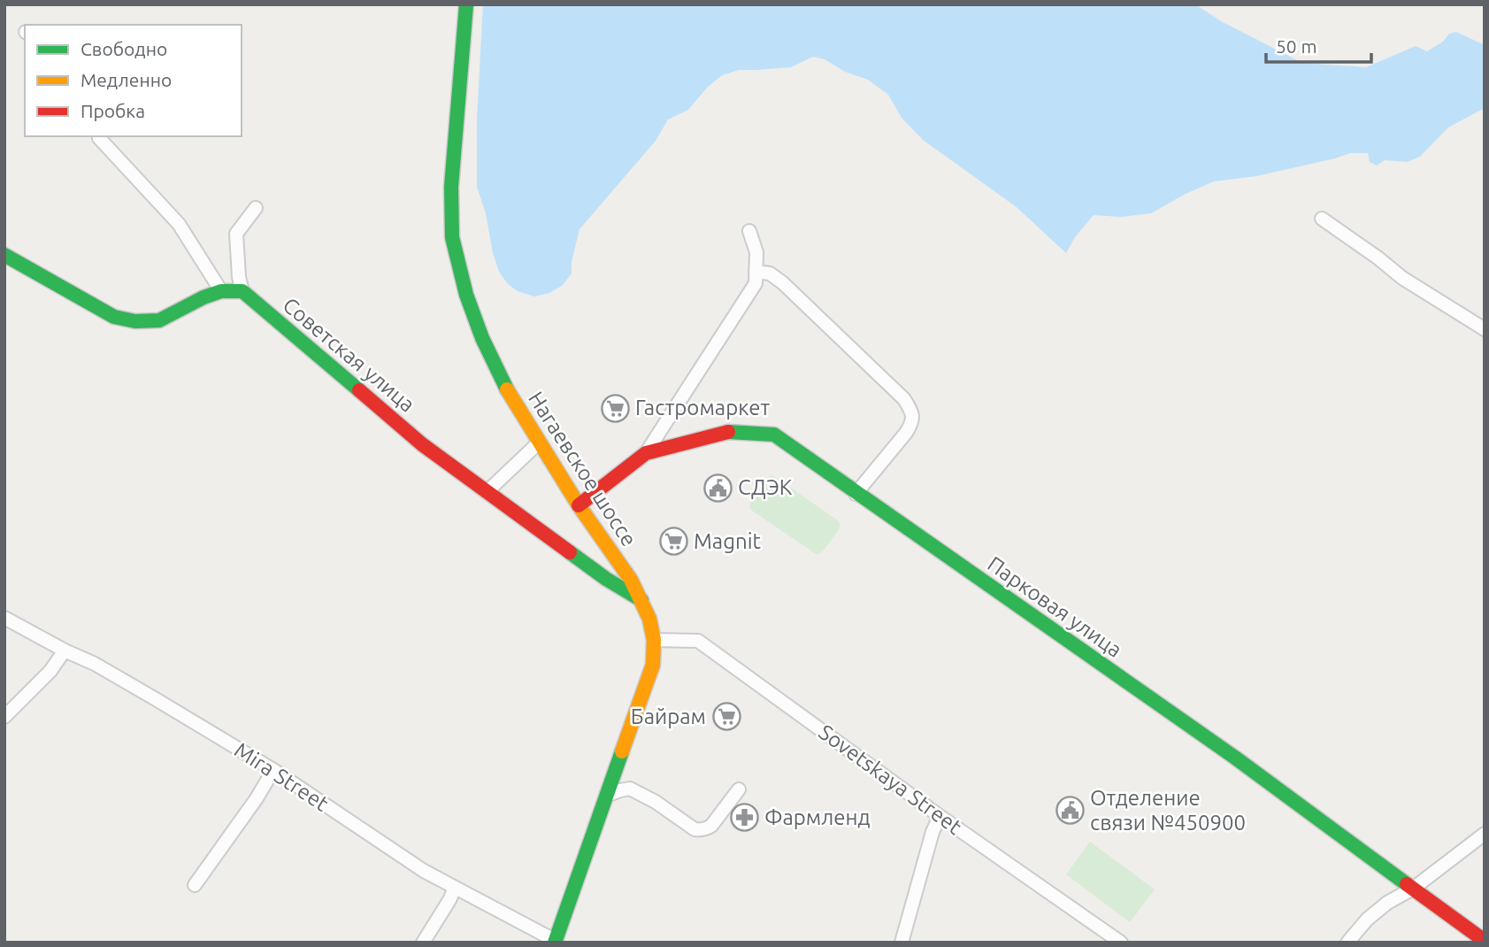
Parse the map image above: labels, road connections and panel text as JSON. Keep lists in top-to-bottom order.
{
  "streets": {
    "street": [
      "Советская улица",
      "Нагаевское шоссе",
      "Парковая улица",
      "Mira Street",
      "Sovetskaya Street"
    ]
  },
  "crossings": [
    ["Советская улица", "Нагаевское шоссе"],
    ["Нагаевское шоссе", "Парковая улица"],
    ["Нагаевское шоссе", "Mira Street"],
    ["Нагаевское шоссе", "Sovetskaya Street"]
  ],
  "places": {
    "supermarket": ["Гастромаркет", "Magnit", "Байрам"],
    "public building": ["СДЭК", "Отделение связи №450900"],
    "pharmacy": ["Фармленд"]
  },
  "legend": ["Свободно", "Медленно", "Пробка"],
  "scale_bar": "50 m"
}
